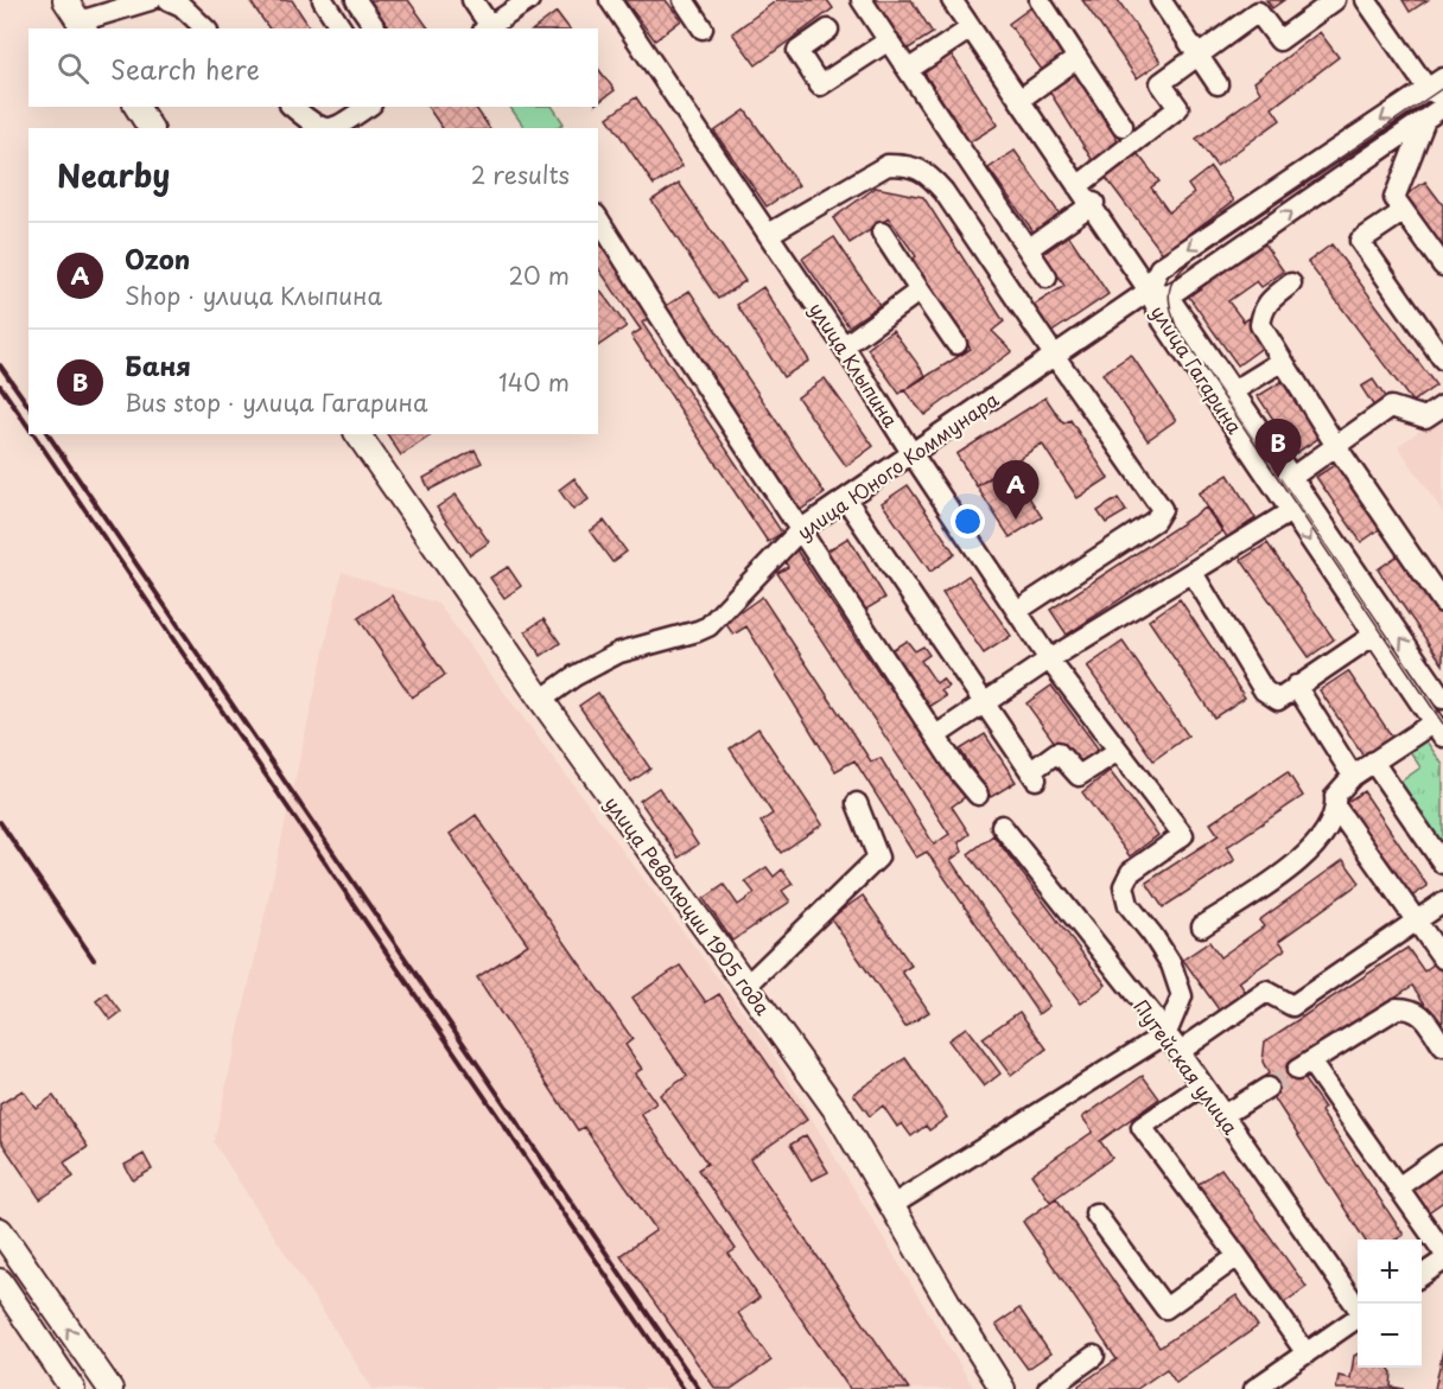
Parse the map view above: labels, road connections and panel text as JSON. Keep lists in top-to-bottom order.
{
  "streets": {
    "main road": ["улица Революции 1905 года"],
    "street": [
      "улица Клыпина",
      "улица Гагарина",
      "улица Юного Коммунара",
      "Путейская улица"
    ]
  },
  "crossings": [
    ["улица Клыпина", "улица Юного Коммунара"],
    ["улица Клыпина", "Путейская улица"],
    ["улица Гагарина", "улица Юного Коммунара"],
    ["улица Юного Коммунара", "улица Революции 1905 года"]
  ],
  "page": {
    "search": "Search here",
    "heading": ["Nearby", "2 results"],
    "list": [
      {
        "mark": "A",
        "name": "Ozon",
        "note": "Shop · улица Клыпина",
        "value": "20 m"
      },
      {
        "mark": "B",
        "name": "Баня",
        "note": "Bus stop · улица Гагарина",
        "value": "140 m"
      }
    ],
    "pins": ["B", "A"],
    "map_buttons": ["+", "−"]
  }
}
